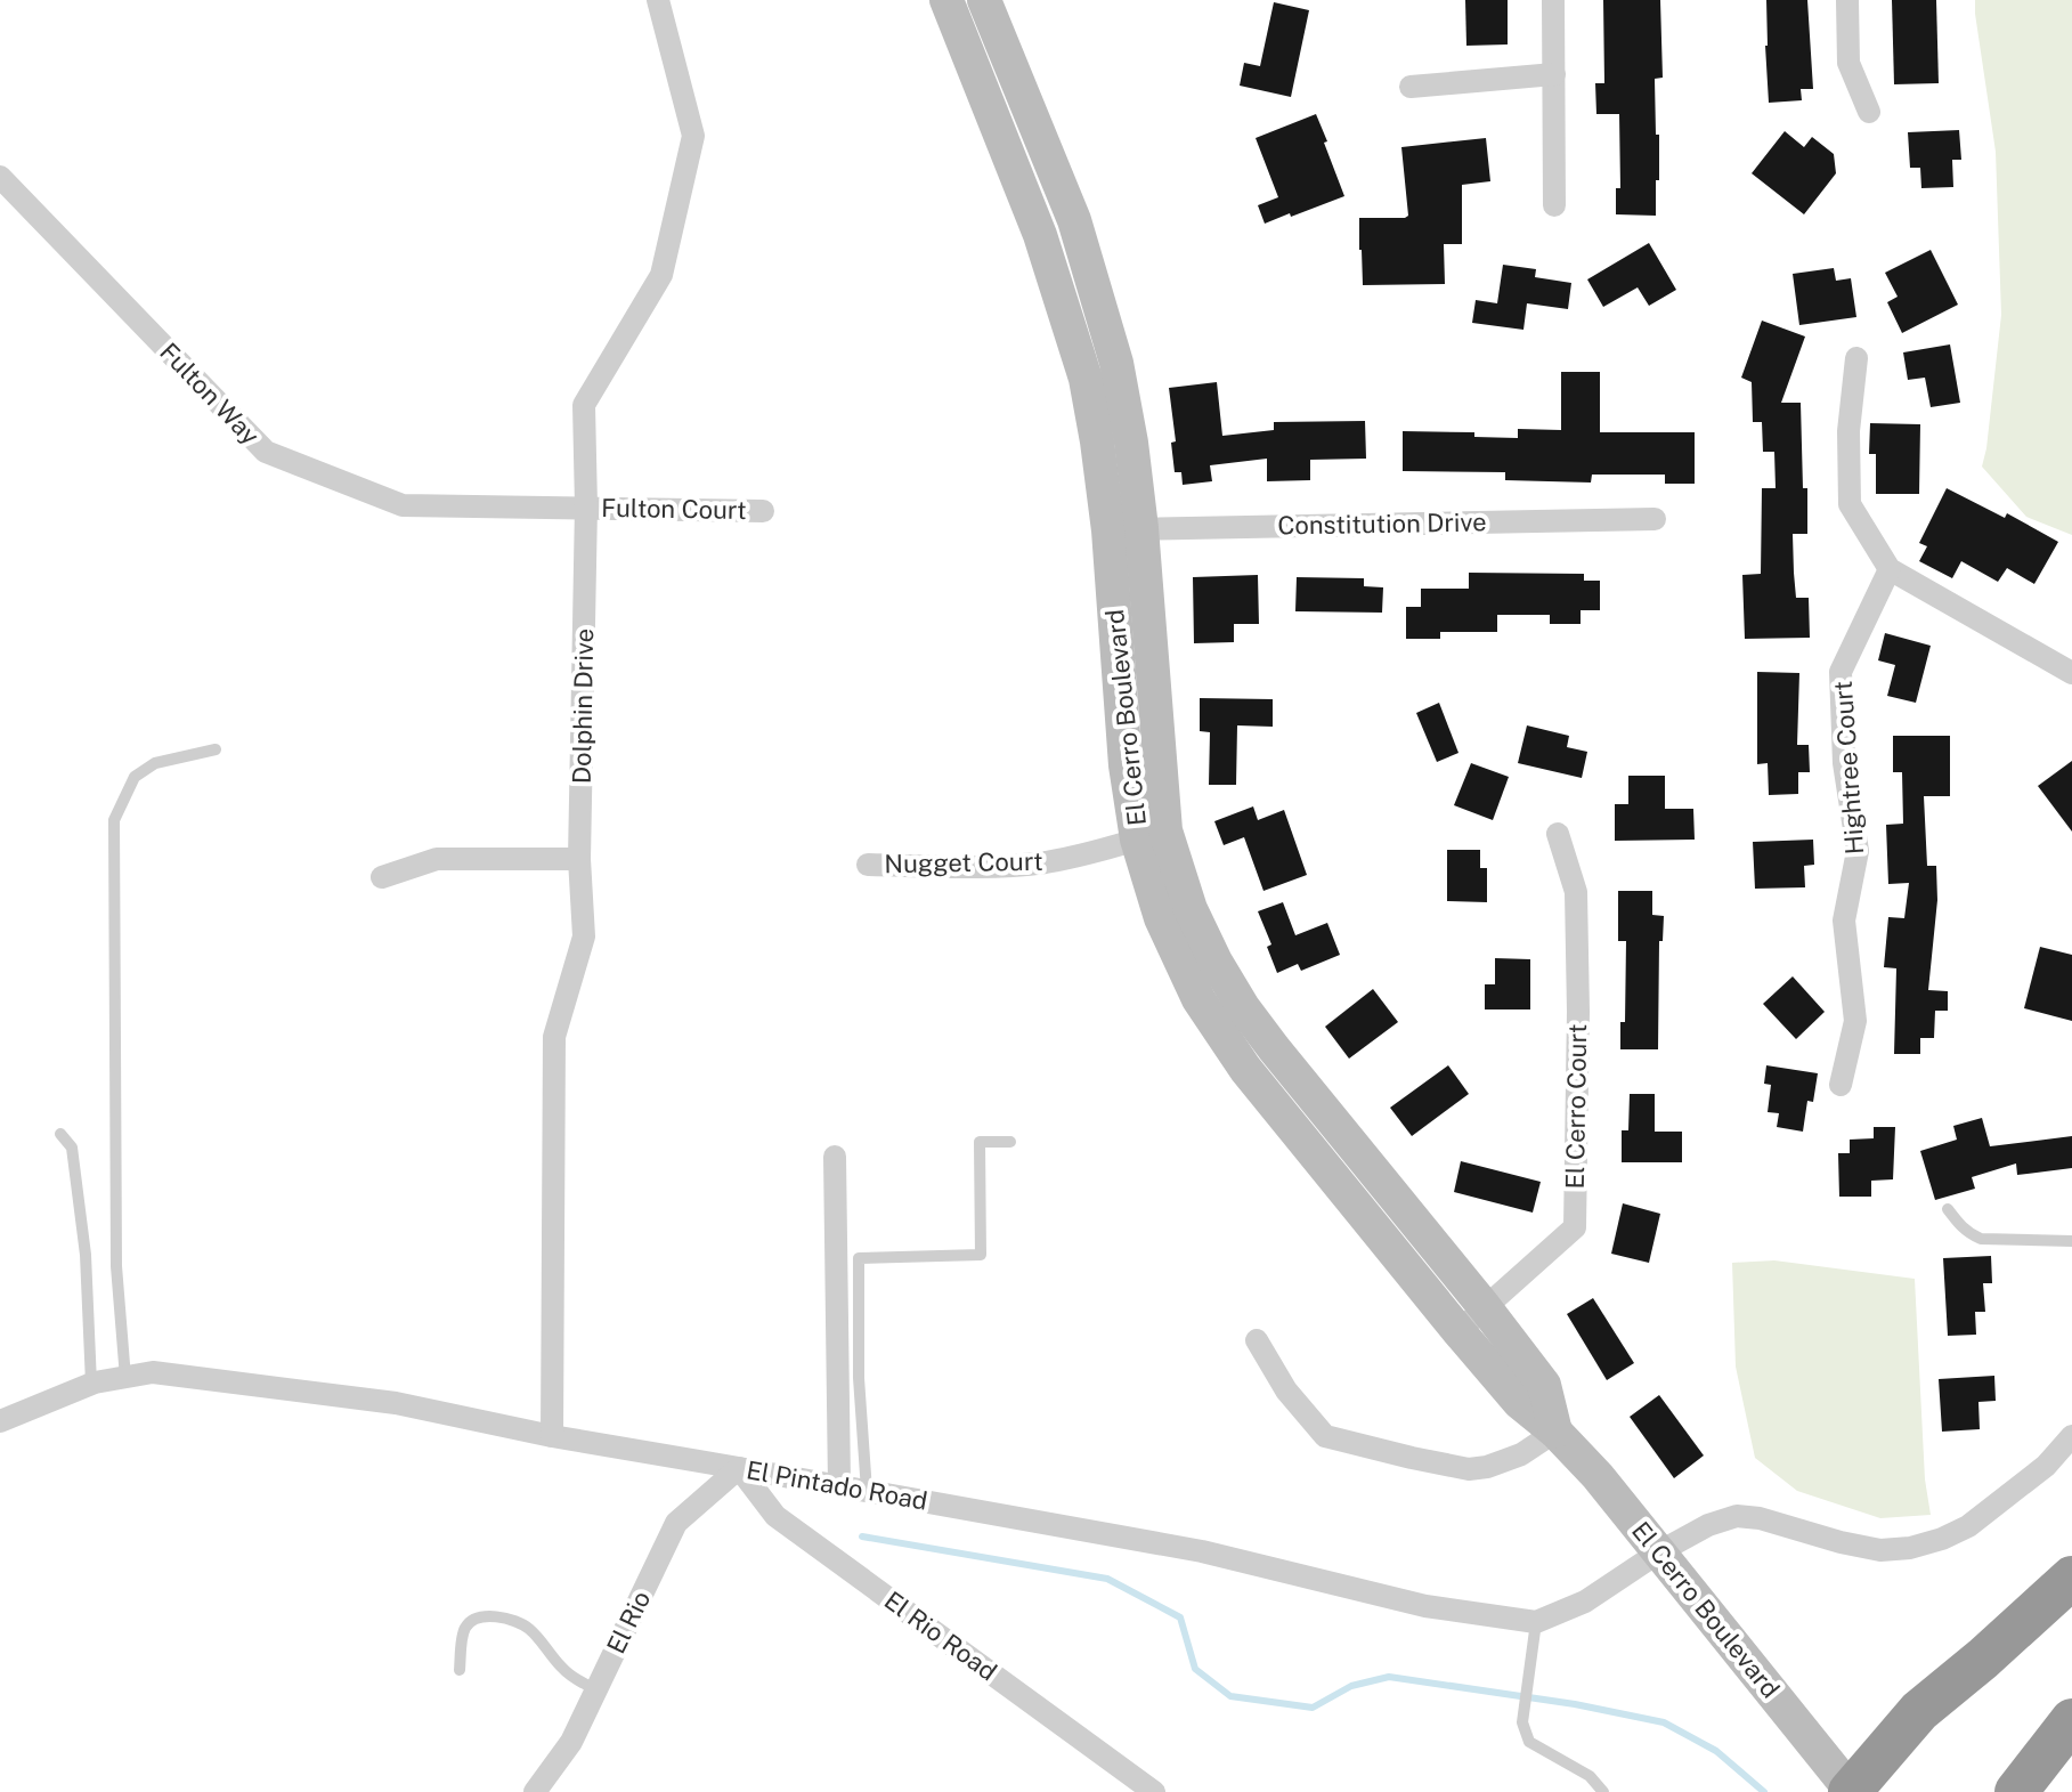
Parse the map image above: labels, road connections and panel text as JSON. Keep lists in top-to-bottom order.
{
  "streets": {
    "street": [
      "Fulton Way",
      "Fulton Court",
      "Constitution Drive",
      "Dolphin Drive",
      "El Cerro Boulevard",
      "Hightree Court",
      "Nugget Court",
      "El Cerro Court",
      "El Pintado Road",
      "El Rio",
      "El Rio Road"
    ]
  },
  "crossings": [
    ["Fulton Way", "Fulton Court"],
    ["Fulton Way", "Dolphin Drive"],
    ["Fulton Court", "Dolphin Drive"],
    ["Constitution Drive", "El Cerro Boulevard"],
    ["Dolphin Drive", "El Pintado Road"],
    ["El Cerro Boulevard", "Nugget Court"],
    ["El Cerro Boulevard", "El Cerro Court"],
    ["El Pintado Road", "El Rio"],
    ["El Pintado Road", "El Rio Road"],
    ["El Rio", "El Rio Road"]
  ]
}
